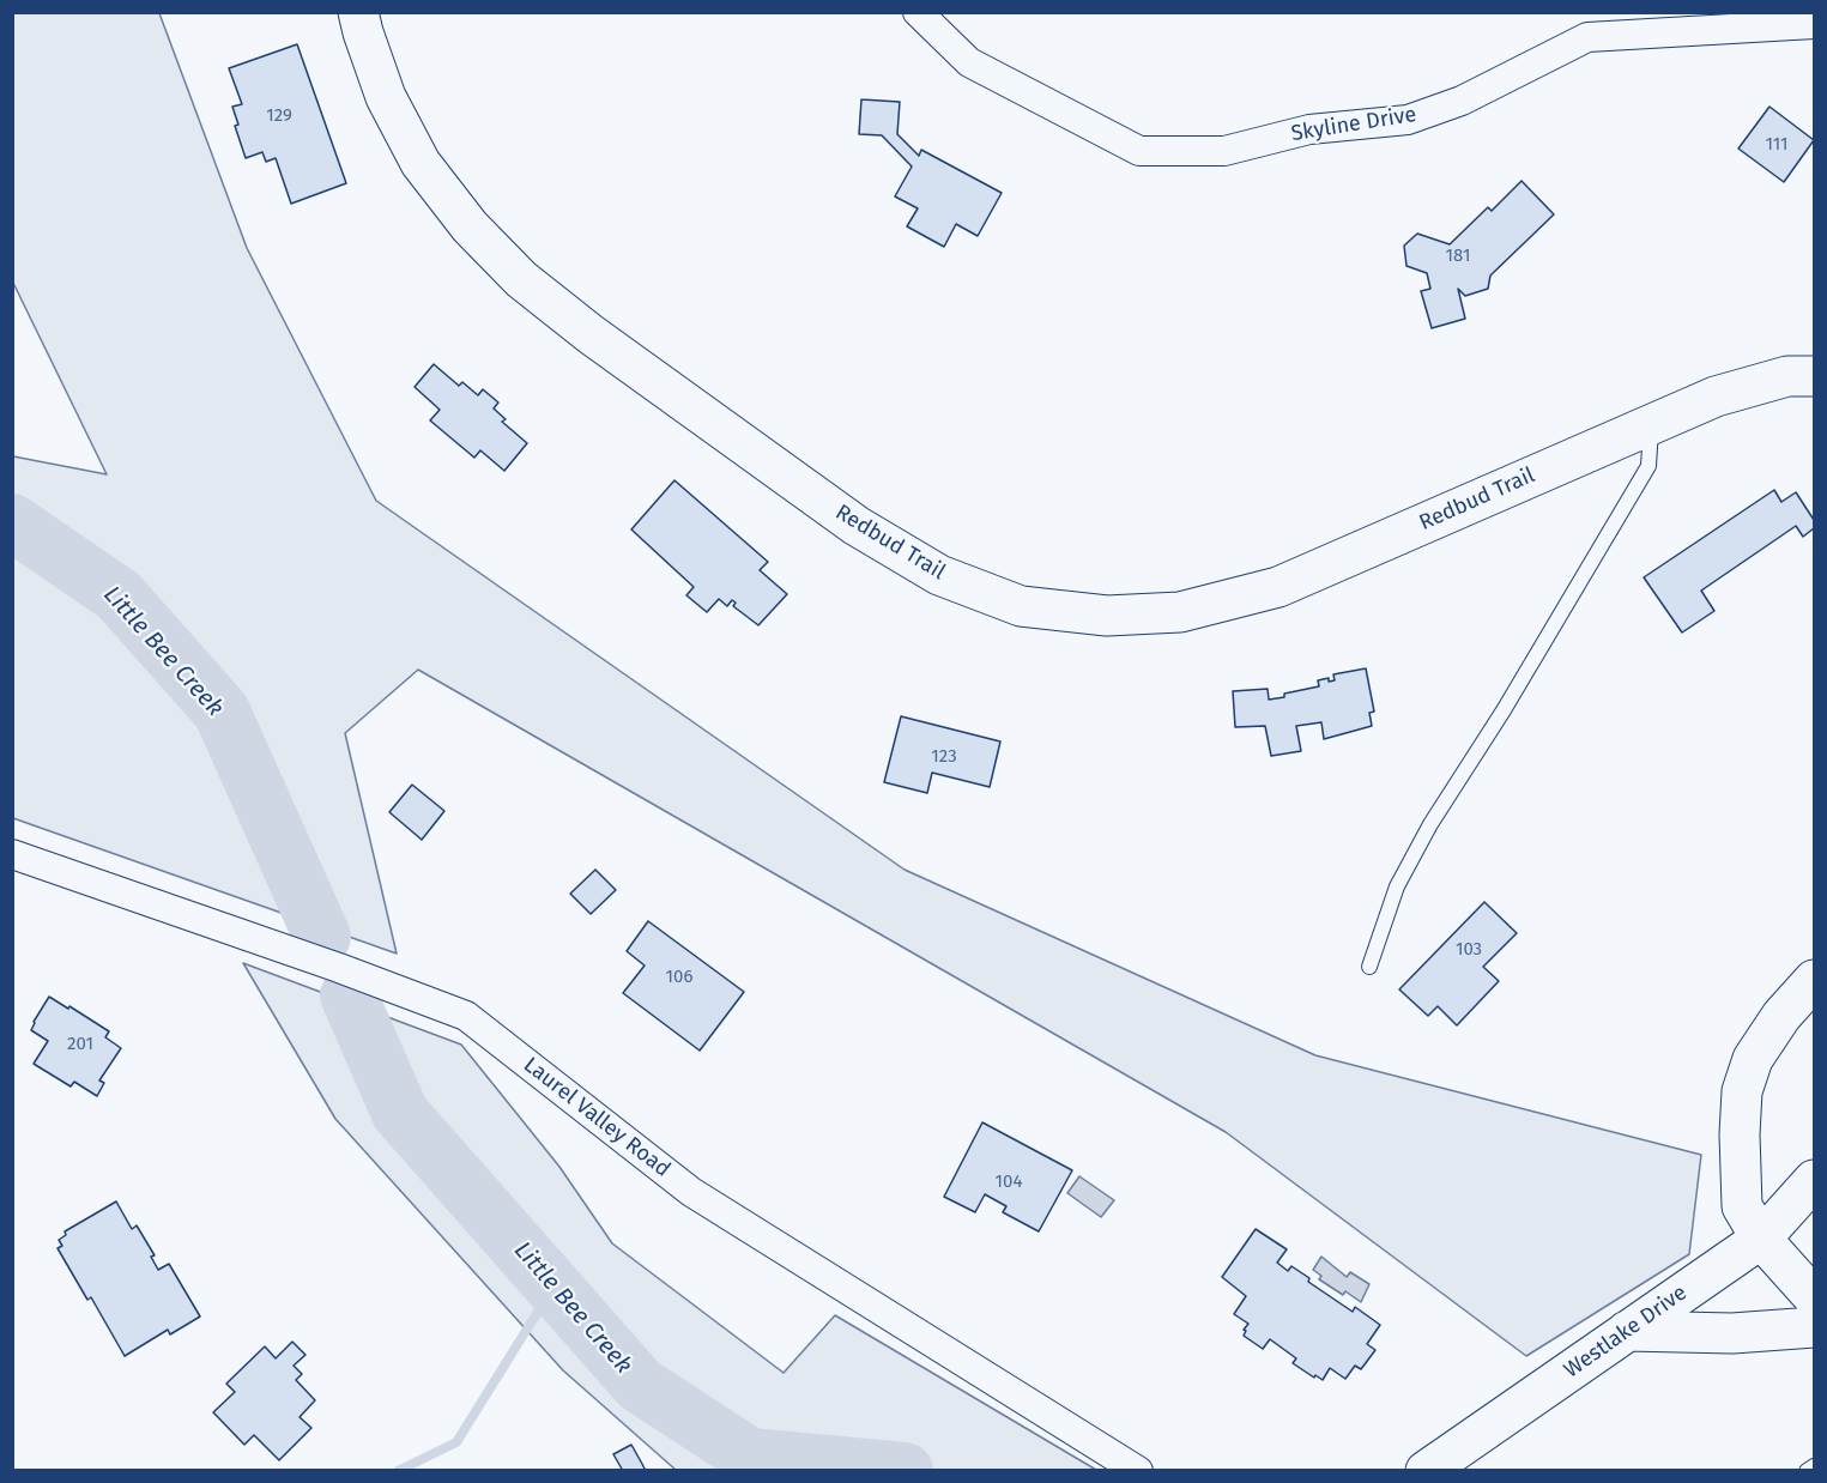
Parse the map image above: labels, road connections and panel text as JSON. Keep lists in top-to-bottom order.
{
  "streets": {
    "street": [
      "Skyline Drive",
      "Redbud Trail",
      "Laurel Valley Road",
      "Westlake Drive"
    ]
  },
  "water": ["Little Bee Creek"],
  "house_numbers": [
    "129",
    "111",
    "181",
    "123",
    "103",
    "106",
    "201",
    "104"
  ]
}
